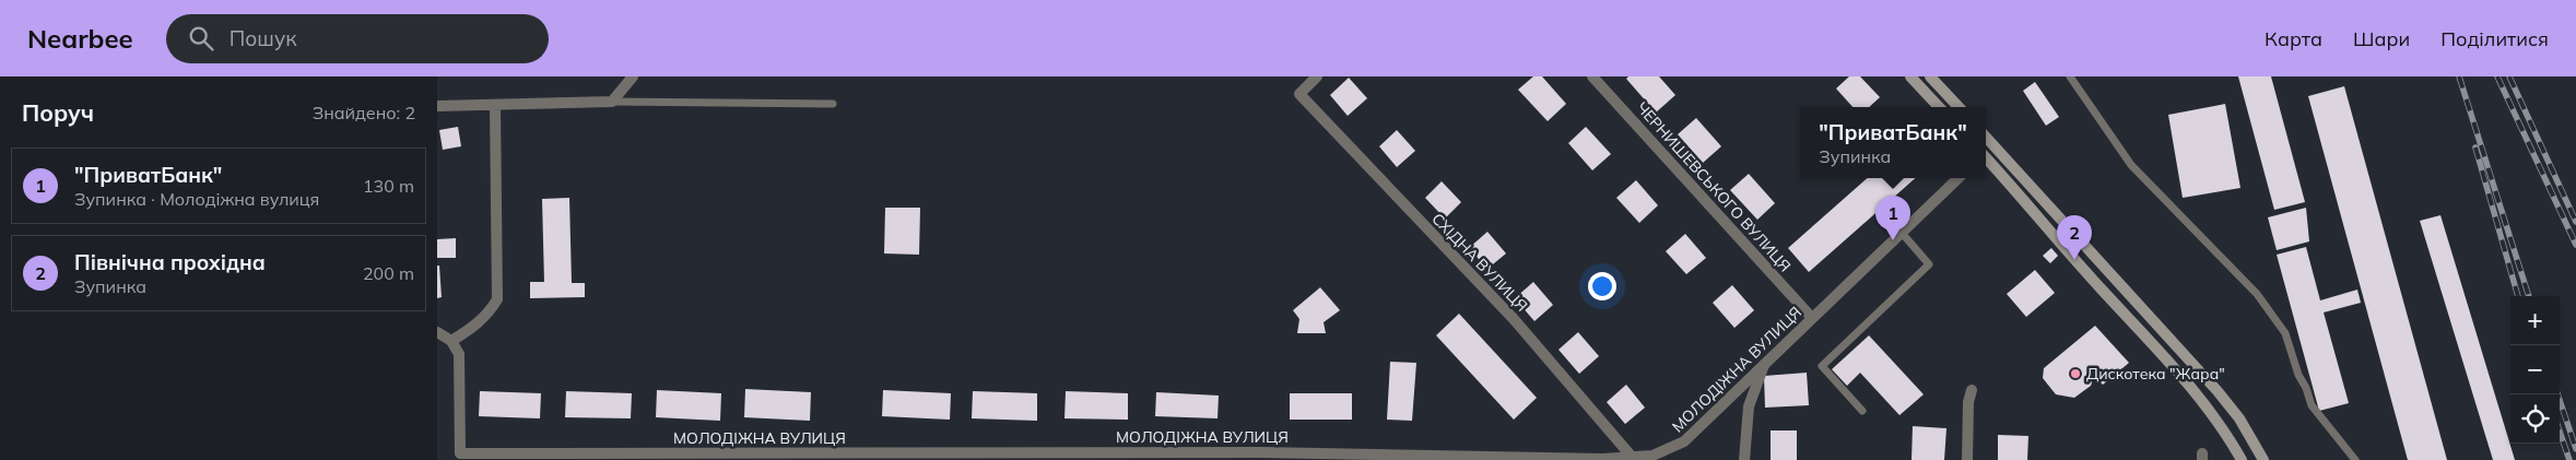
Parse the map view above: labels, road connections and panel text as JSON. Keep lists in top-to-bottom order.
{
  "streets": {
    "street": ["ЧЕРНИШЕВСЬКОГО ВУЛИЦЯ", "СХІДНА ВУЛИЦЯ", "МОЛОДІЖНА ВУЛИЦЯ"]
  },
  "crossings": [
    ["ЧЕРНИШЕВСЬКОГО ВУЛИЦЯ", "МОЛОДІЖНА ВУЛИЦЯ"],
    ["СХІДНА ВУЛИЦЯ", "МОЛОДІЖНА ВУЛИЦЯ"]
  ],
  "places": ["Дискотека \"Жара\""],
  "page": {
    "header": "Nearbee",
    "search": "Пошук",
    "nav": ["Карта", "Шари", "Поділитися"],
    "heading": ["Поруч", "Знайдено: 2"],
    "popup": ["\"ПриватБанк\"", "Зупинка"],
    "list": [
      {
        "mark": "1",
        "name": "\"ПриватБанк\"",
        "note": "Зупинка · Молодіжна вулиця",
        "value": "130 m"
      },
      {
        "mark": "2",
        "name": "Північна прохідна",
        "note": "Зупинка",
        "value": "200 m"
      }
    ],
    "pins": ["1", "2"],
    "map_buttons": ["+", "−"]
  }
}
